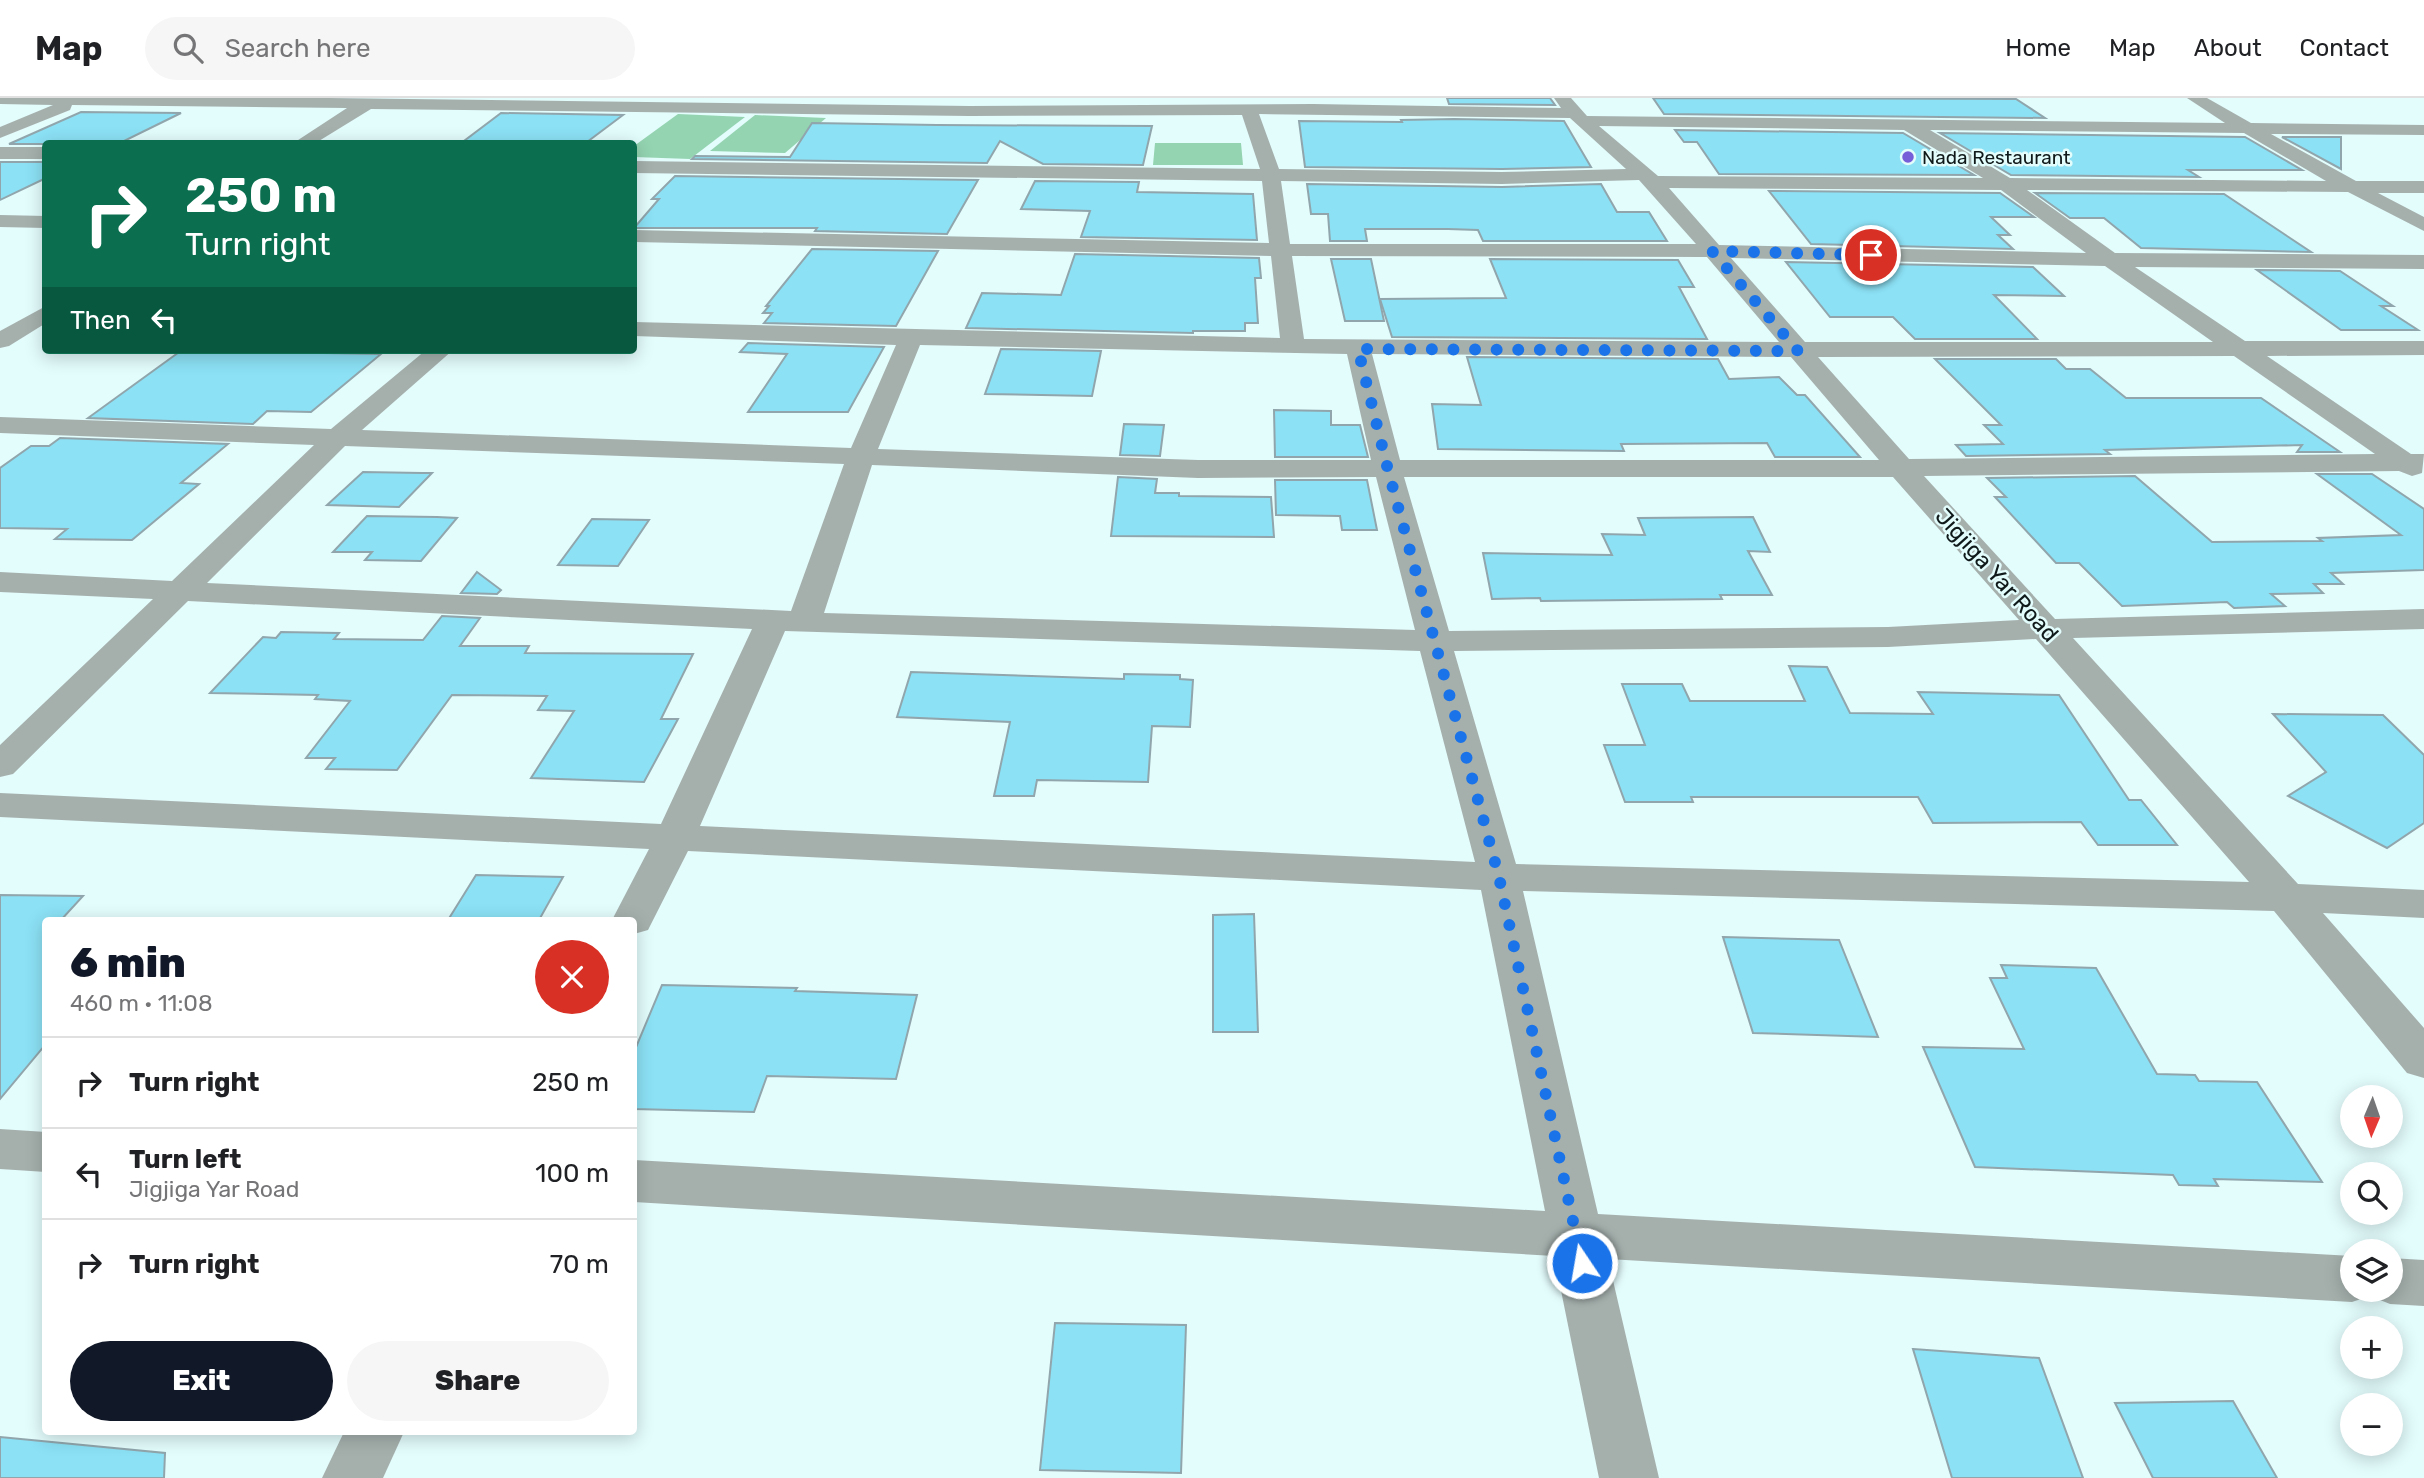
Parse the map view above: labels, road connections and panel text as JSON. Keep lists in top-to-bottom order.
{
  "streets": {
    "street": ["Jigjiga Yar Road"]
  },
  "places": ["Nada Restaurant"],
  "north": "bottom",
  "page": {
    "header": "Map",
    "search": "Search here",
    "nav": [
      "Home",
      "Map",
      "About",
      "Contact"
    ],
    "turn": ["250 m", "Turn right"],
    "then": "Then",
    "heading": ["6 min", "460 m · 11:08"],
    "list": [
      {
        "name": "Turn right",
        "value": "250 m"
      },
      {
        "name": "Turn left",
        "note": "Jigjiga Yar Road",
        "value": "100 m"
      },
      {
        "name": "Turn right",
        "value": "70 m"
      }
    ],
    "map_buttons": ["+", "−"],
    "buttons": ["Exit", "Share"]
  }
}
